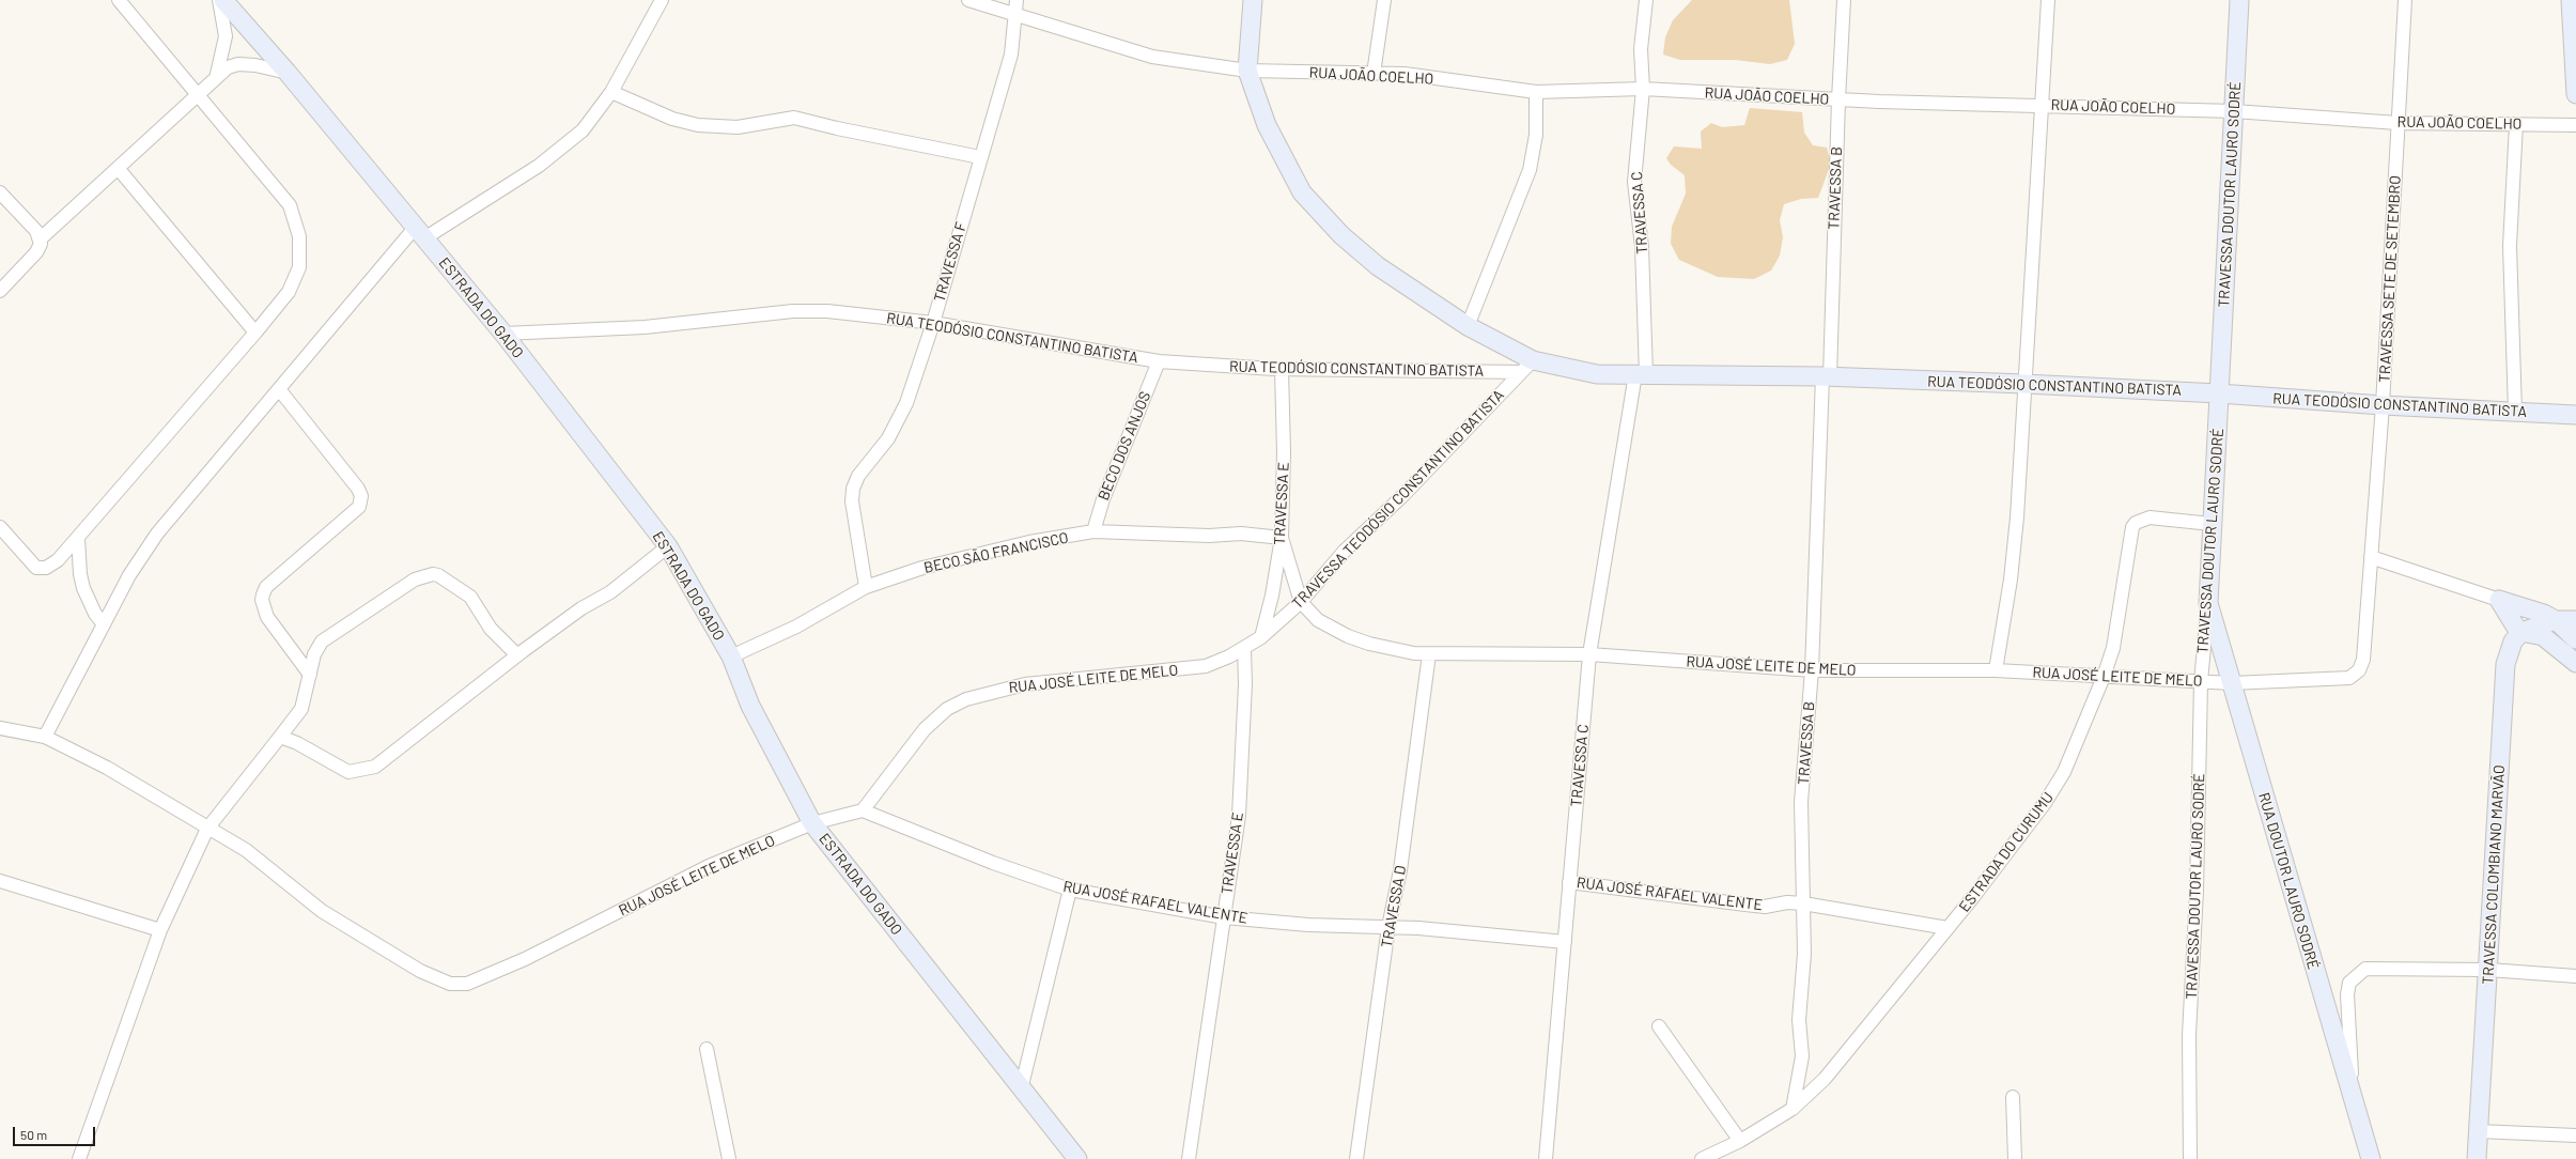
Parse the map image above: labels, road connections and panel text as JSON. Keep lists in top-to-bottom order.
{
  "streets": {
    "street": [
      "RUA JOÃO COELHO",
      "TRAVESSA B",
      "TRAVESSA DOUTOR LAURO SODRÉ",
      "TRAVESSA C",
      "TRAVESSA F",
      "TRAVESSA SETE DE SETEMBRO",
      "ESTRADA DO GADO",
      "RUA TEODÓSIO CONSTANTINO BATISTA",
      "BECO DOS ANJOS",
      "TRAVESSA TEODÓSIO CONSTANTINO BATISTA",
      "TRAVESSA E",
      "BECO SÃO FRANCISCO",
      "RUA JOSÉ LEITE DE MELO",
      "ESTRADA DO CURUMU",
      "TRAVESSA COLOMBIANO MARVÃO",
      "RUA DOUTOR LAURO SODRÉ",
      "RUA JOSÉ RAFAEL VALENTE",
      "TRAVESSA D"
    ]
  },
  "crossings": [
    ["RUA JOÃO COELHO", "TRAVESSA B"],
    ["RUA JOÃO COELHO", "TRAVESSA DOUTOR LAURO SODRÉ"],
    ["RUA JOÃO COELHO", "TRAVESSA C"],
    ["RUA JOÃO COELHO", "TRAVESSA F"],
    ["RUA JOÃO COELHO", "TRAVESSA SETE DE SETEMBRO"],
    ["TRAVESSA B", "RUA TEODÓSIO CONSTANTINO BATISTA"],
    ["TRAVESSA B", "RUA JOSÉ LEITE DE MELO"],
    ["TRAVESSA B", "ESTRADA DO CURUMU"],
    ["TRAVESSA B", "RUA JOSÉ RAFAEL VALENTE"],
    ["TRAVESSA DOUTOR LAURO SODRÉ", "RUA TEODÓSIO CONSTANTINO BATISTA"],
    ["TRAVESSA DOUTOR LAURO SODRÉ", "RUA JOSÉ LEITE DE MELO"],
    ["TRAVESSA DOUTOR LAURO SODRÉ", "ESTRADA DO CURUMU"],
    ["TRAVESSA DOUTOR LAURO SODRÉ", "RUA DOUTOR LAURO SODRÉ"],
    ["TRAVESSA C", "RUA TEODÓSIO CONSTANTINO BATISTA"],
    ["TRAVESSA C", "RUA JOSÉ LEITE DE MELO"],
    ["TRAVESSA C", "RUA JOSÉ RAFAEL VALENTE"],
    ["TRAVESSA F", "RUA TEODÓSIO CONSTANTINO BATISTA"],
    ["TRAVESSA F", "BECO SÃO FRANCISCO"],
    ["TRAVESSA SETE DE SETEMBRO", "RUA TEODÓSIO CONSTANTINO BATISTA"],
    ["TRAVESSA SETE DE SETEMBRO", "RUA JOSÉ LEITE DE MELO"],
    ["ESTRADA DO GADO", "RUA TEODÓSIO CONSTANTINO BATISTA"],
    ["ESTRADA DO GADO", "BECO SÃO FRANCISCO"],
    ["ESTRADA DO GADO", "RUA JOSÉ LEITE DE MELO"],
    ["RUA TEODÓSIO CONSTANTINO BATISTA", "BECO DOS ANJOS"],
    ["RUA TEODÓSIO CONSTANTINO BATISTA", "TRAVESSA TEODÓSIO CONSTANTINO BATISTA"],
    ["RUA TEODÓSIO CONSTANTINO BATISTA", "TRAVESSA E"],
    ["BECO DOS ANJOS", "BECO SÃO FRANCISCO"],
    ["TRAVESSA TEODÓSIO CONSTANTINO BATISTA", "TRAVESSA E"],
    ["TRAVESSA TEODÓSIO CONSTANTINO BATISTA", "RUA JOSÉ LEITE DE MELO"],
    ["TRAVESSA E", "BECO SÃO FRANCISCO"],
    ["TRAVESSA E", "RUA JOSÉ LEITE DE MELO"],
    ["TRAVESSA E", "RUA JOSÉ RAFAEL VALENTE"],
    ["BECO SÃO FRANCISCO", "RUA JOSÉ LEITE DE MELO"],
    ["RUA JOSÉ LEITE DE MELO", "ESTRADA DO CURUMU"],
    ["RUA JOSÉ LEITE DE MELO", "RUA DOUTOR LAURO SODRÉ"],
    ["RUA JOSÉ LEITE DE MELO", "RUA JOSÉ RAFAEL VALENTE"],
    ["RUA JOSÉ LEITE DE MELO", "TRAVESSA D"],
    ["ESTRADA DO CURUMU", "RUA JOSÉ RAFAEL VALENTE"],
    ["RUA JOSÉ RAFAEL VALENTE", "TRAVESSA D"]
  ],
  "scale_bar": "50 m"
}
